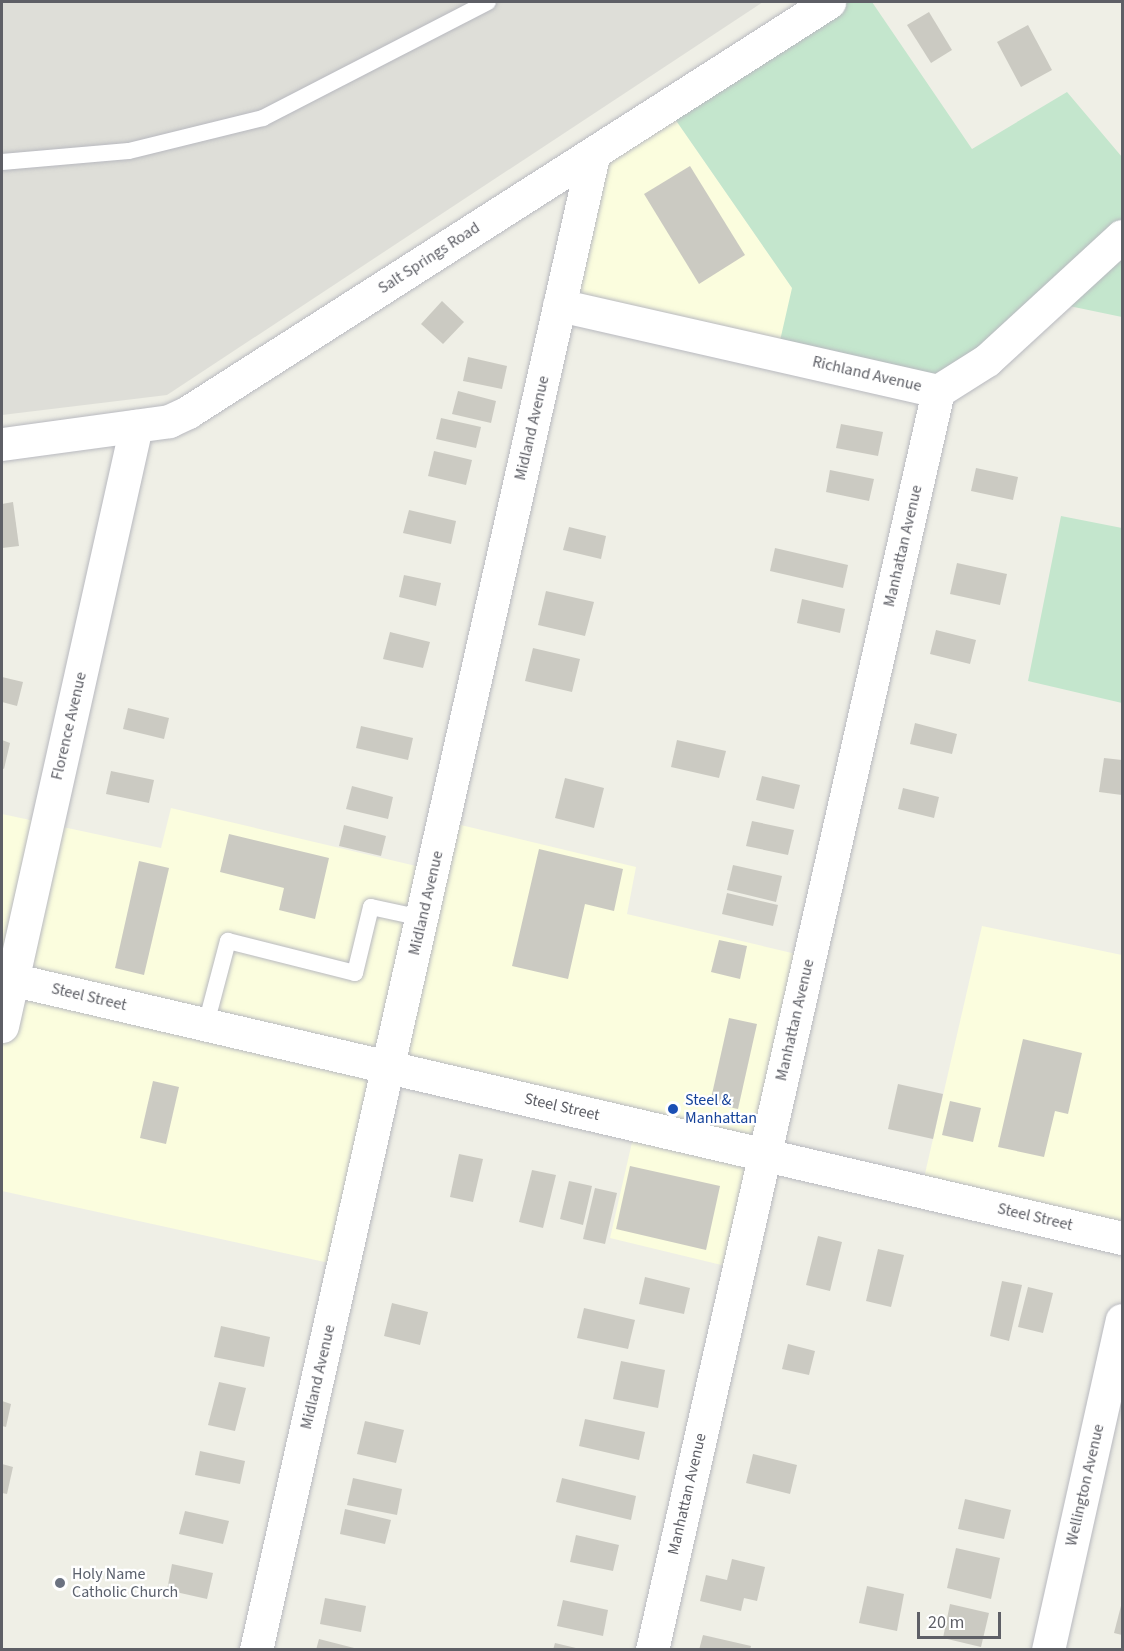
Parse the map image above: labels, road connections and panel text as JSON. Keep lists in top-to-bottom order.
{
  "streets": {
    "street": [
      "Salt Springs Road",
      "Richland Avenue",
      "Midland Avenue",
      "Manhattan Avenue",
      "Florence Avenue",
      "Steel Street",
      "Wellington Avenue"
    ]
  },
  "crossings": [
    ["Salt Springs Road", "Midland Avenue"],
    ["Salt Springs Road", "Florence Avenue"],
    ["Richland Avenue", "Midland Avenue"],
    ["Richland Avenue", "Manhattan Avenue"],
    ["Midland Avenue", "Steel Street"],
    ["Manhattan Avenue", "Steel Street"],
    ["Florence Avenue", "Steel Street"]
  ],
  "places": ["Steel & Manhattan", "Holy Name Catholic Church"],
  "scale_bar": "20 m"
}
